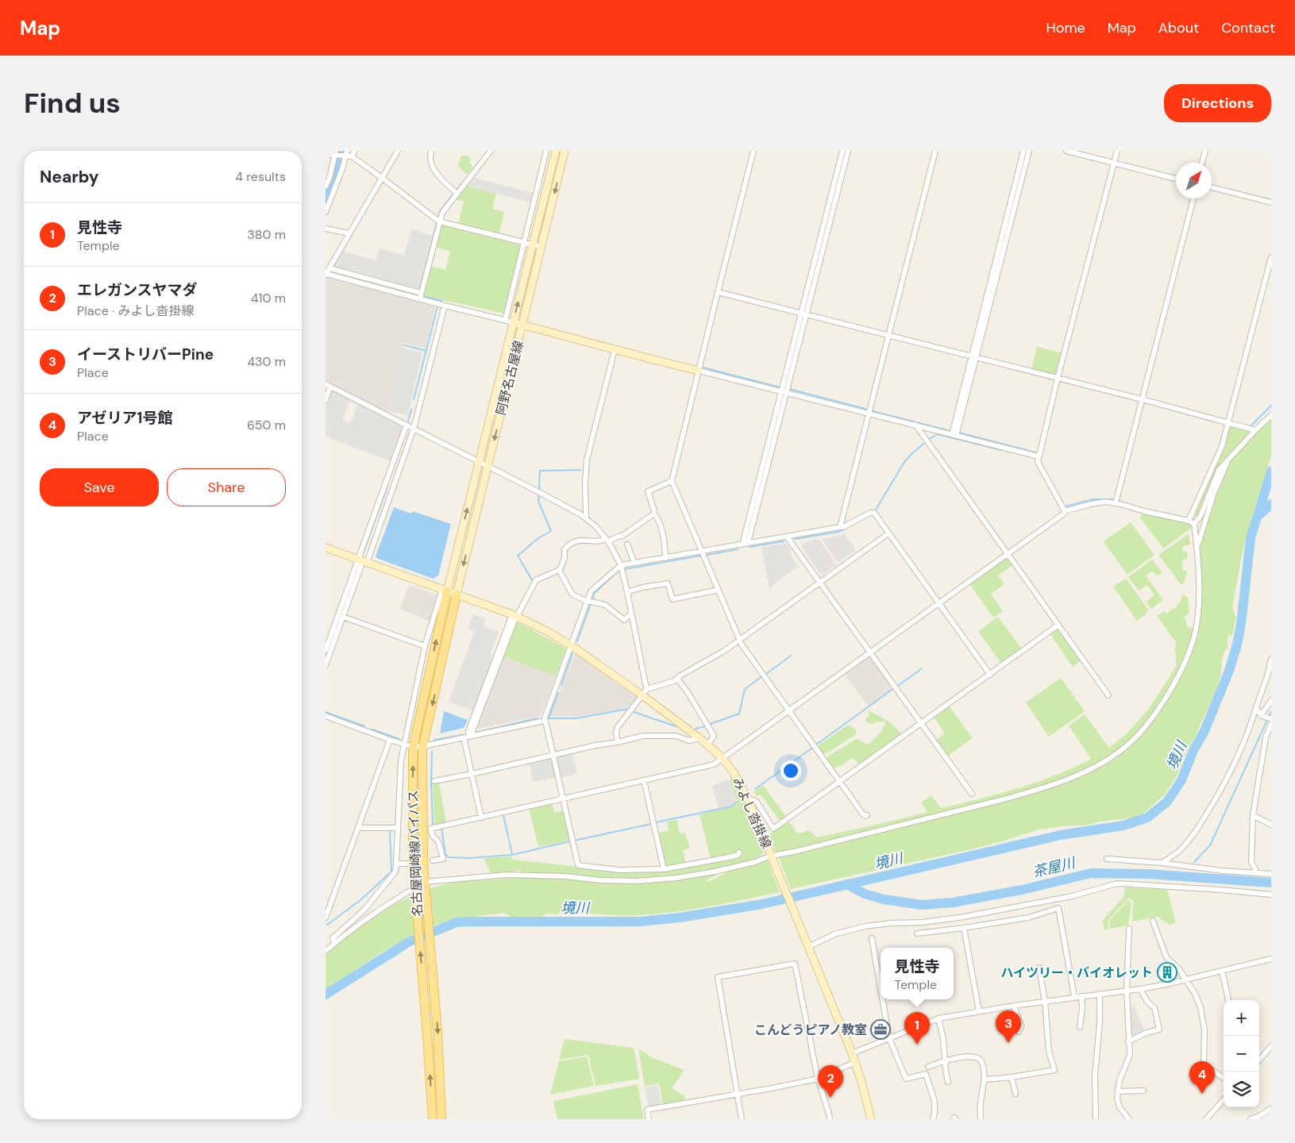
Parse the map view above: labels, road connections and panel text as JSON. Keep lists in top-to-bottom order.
{
  "streets": {
    "main road": ["阿野名古屋線", "みよし沓掛線", "名古屋岡崎線バイパス"]
  },
  "crossings": [
    ["阿野名古屋線", "みよし沓掛線"],
    ["阿野名古屋線", "名古屋岡崎線バイパス"],
    ["みよし沓掛線", "名古屋岡崎線バイパス"]
  ],
  "water": ["境川", "茶屋川"],
  "places": {
    "building": ["ハイツリー・バイオレット"],
    "office": ["こんどうピアノ教室"]
  },
  "north": "top right",
  "page": {
    "header": "Map",
    "nav": [
      "Home",
      "Map",
      "About",
      "Contact"
    ],
    "buttons": [
      "Directions",
      ["Save", "Share"]
    ],
    "title": "Find us",
    "heading": ["Nearby", "4 results"],
    "list": [
      {
        "mark": "1",
        "name": "見性寺",
        "note": "Temple",
        "value": "380 m"
      },
      {
        "mark": "2",
        "name": "エレガンスヤマダ",
        "note": "Place · みよし沓掛線",
        "value": "410 m"
      },
      {
        "mark": "3",
        "name": "イーストリバーPine",
        "note": "Place",
        "value": "430 m"
      },
      {
        "mark": "4",
        "name": "アゼリア1号館",
        "note": "Place",
        "value": "650 m"
      }
    ],
    "popup": ["見性寺", "Temple"],
    "map_buttons": ["+", "−"],
    "pins": [
      "3",
      "1",
      "4",
      "2"
    ]
  }
}
